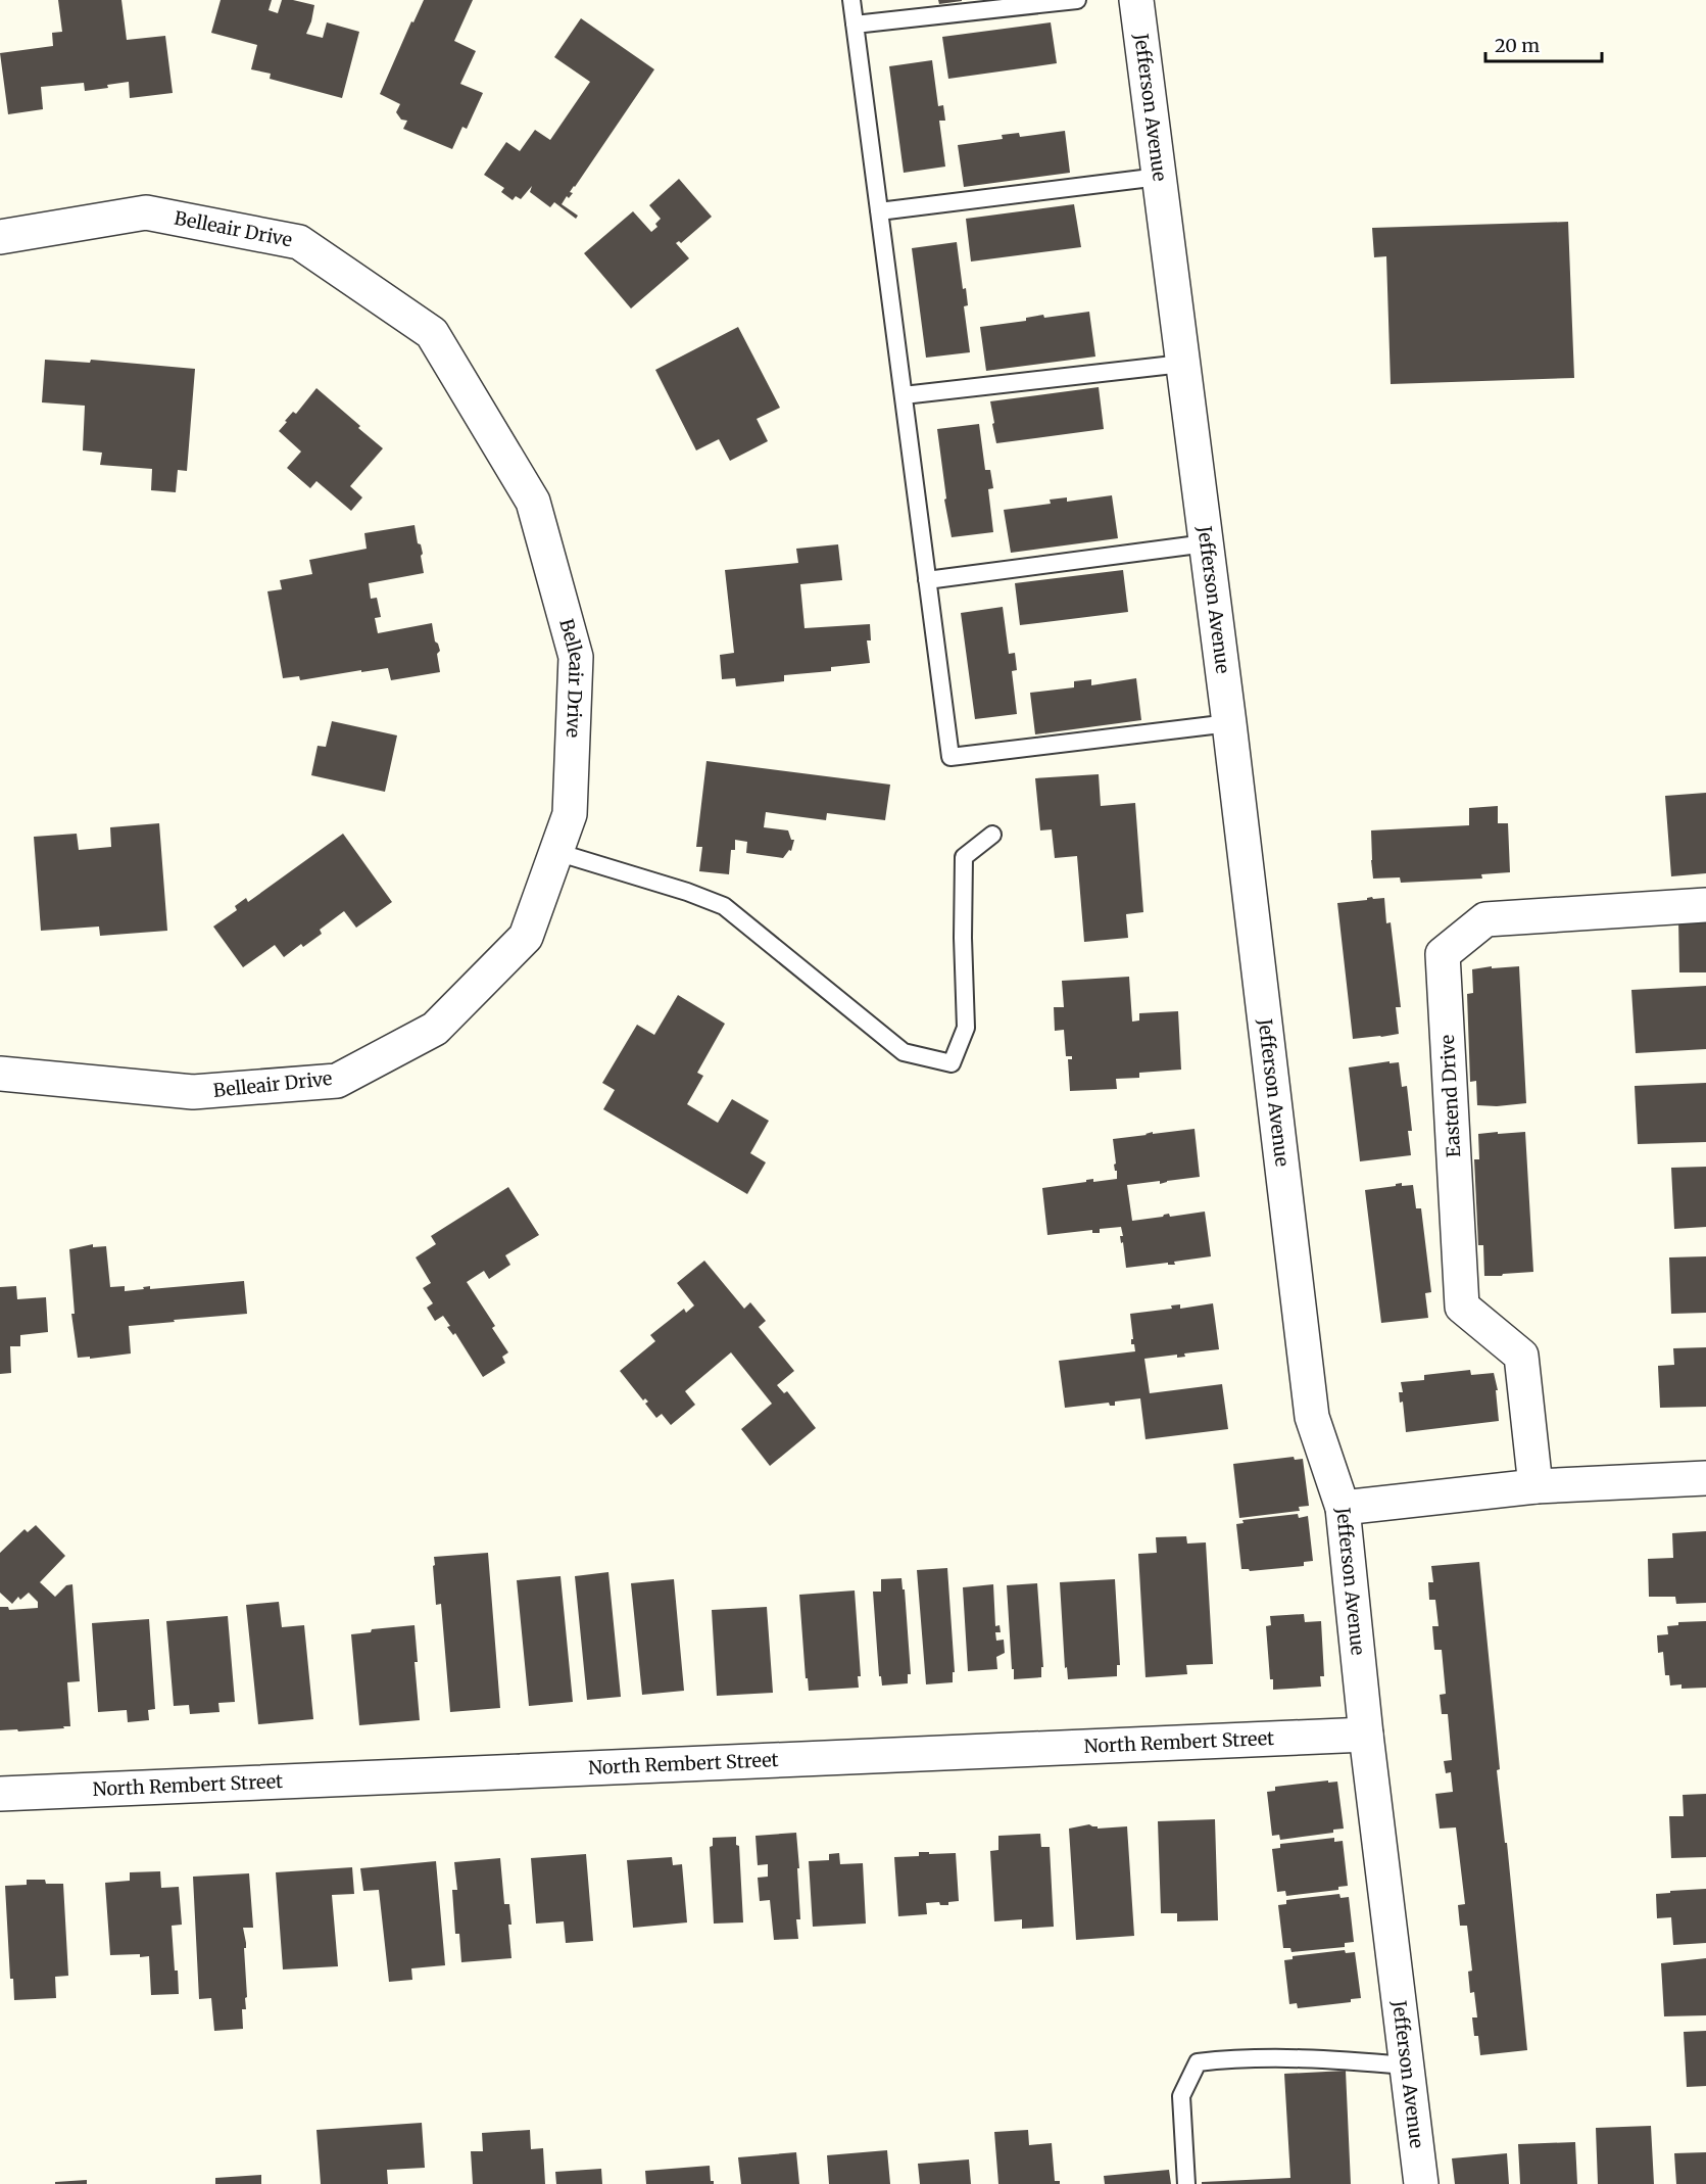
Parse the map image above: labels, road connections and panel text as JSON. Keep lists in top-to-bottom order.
{
  "streets": {
    "street": [
      "Jefferson Avenue",
      "Belleair Drive",
      "Eastend Drive",
      "North Rembert Street"
    ]
  },
  "crossings": [
    ["Jefferson Avenue", "North Rembert Street"]
  ],
  "scale_bar": "20 m"
}
